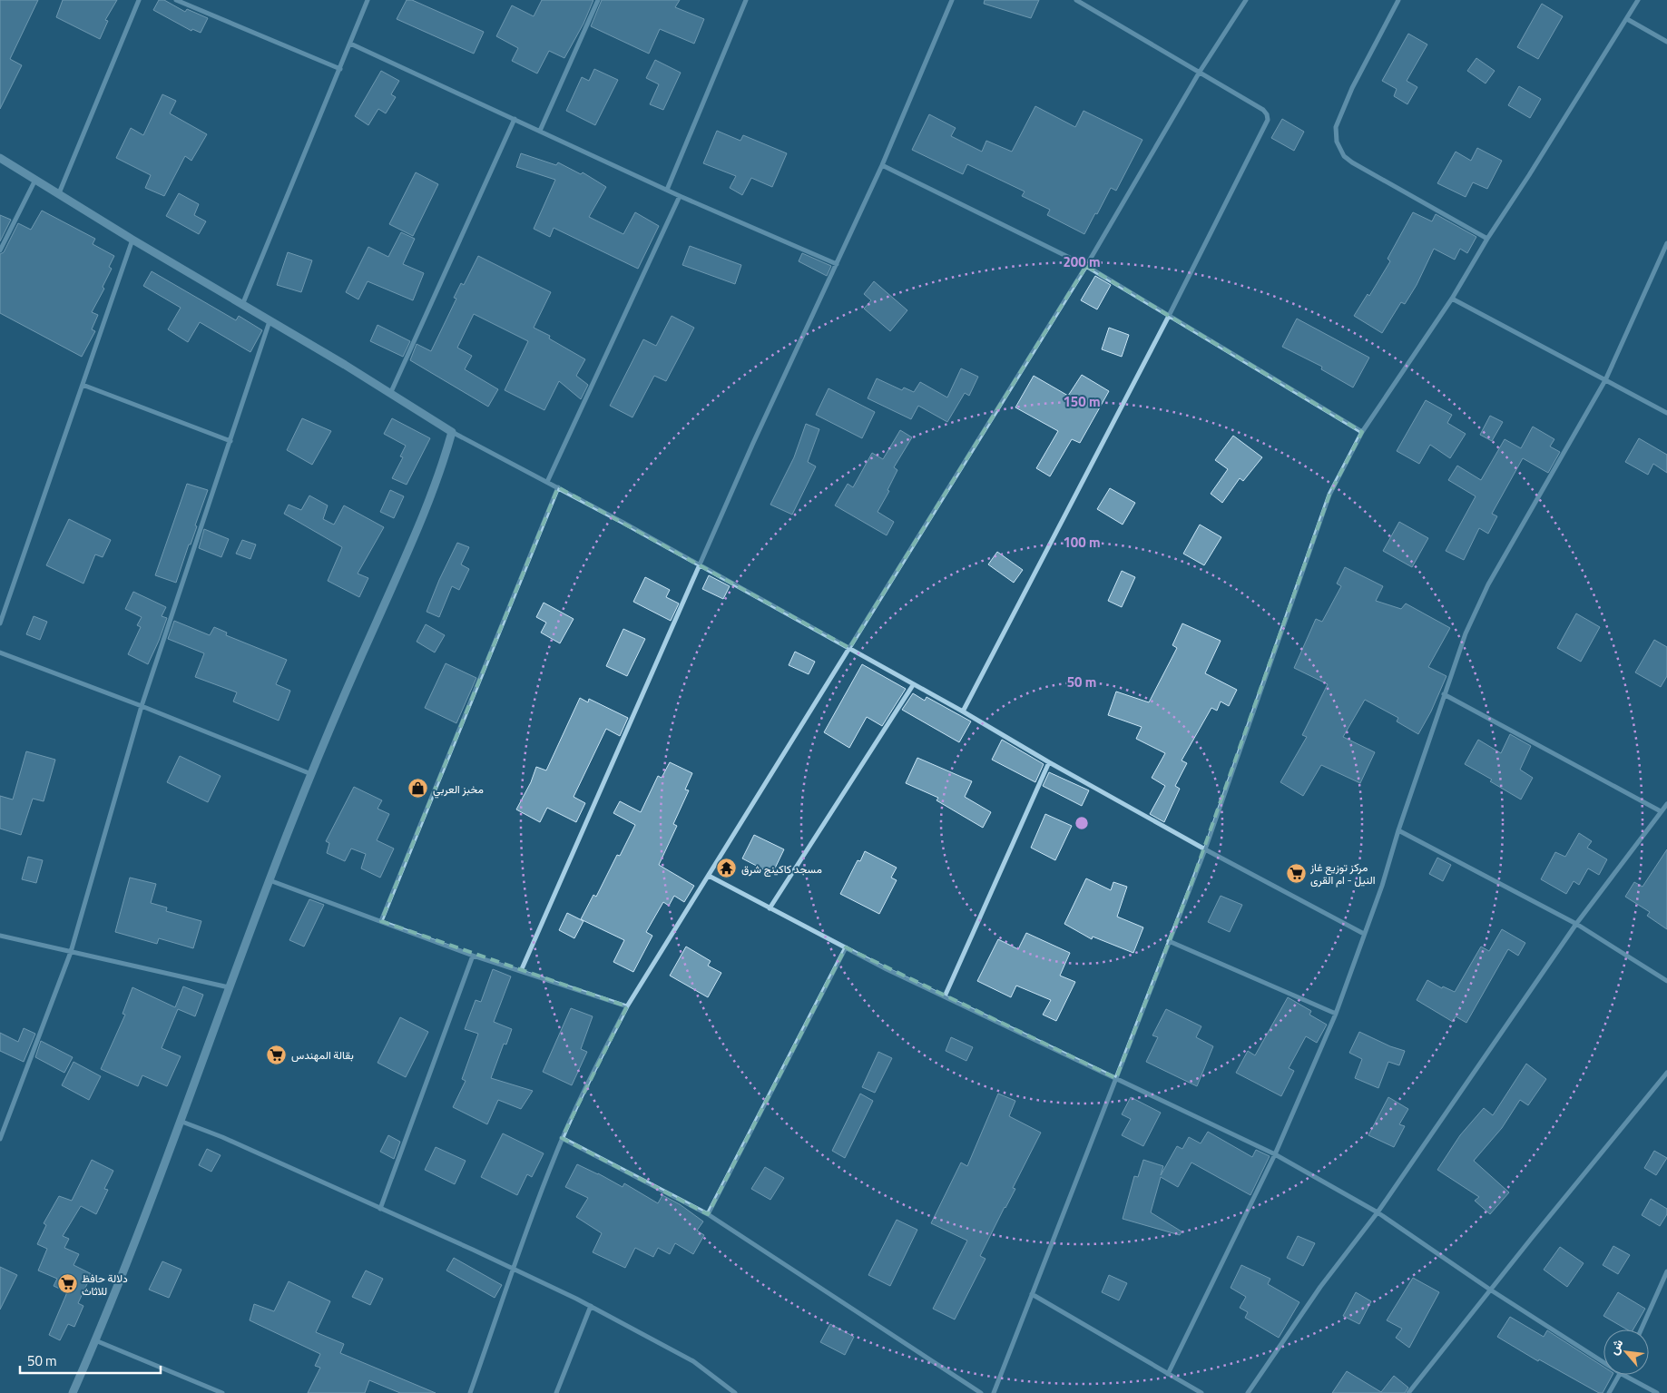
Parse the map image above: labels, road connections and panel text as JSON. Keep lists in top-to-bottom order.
{
  "places": {
    "shop": ["مخبز العربي"],
    "temple": ["مسجد كاكينج شرق"],
    "supermarket": ["مركز توزيع غاز النيل - ام القرى", "بقالة المهندس", "دلالة حافظ للاثاث"]
  },
  "scale_bar": "50 m",
  "north": "top left",
  "rings": [
    "200 m",
    "150 m",
    "100 m",
    "50 m"
  ]
}
